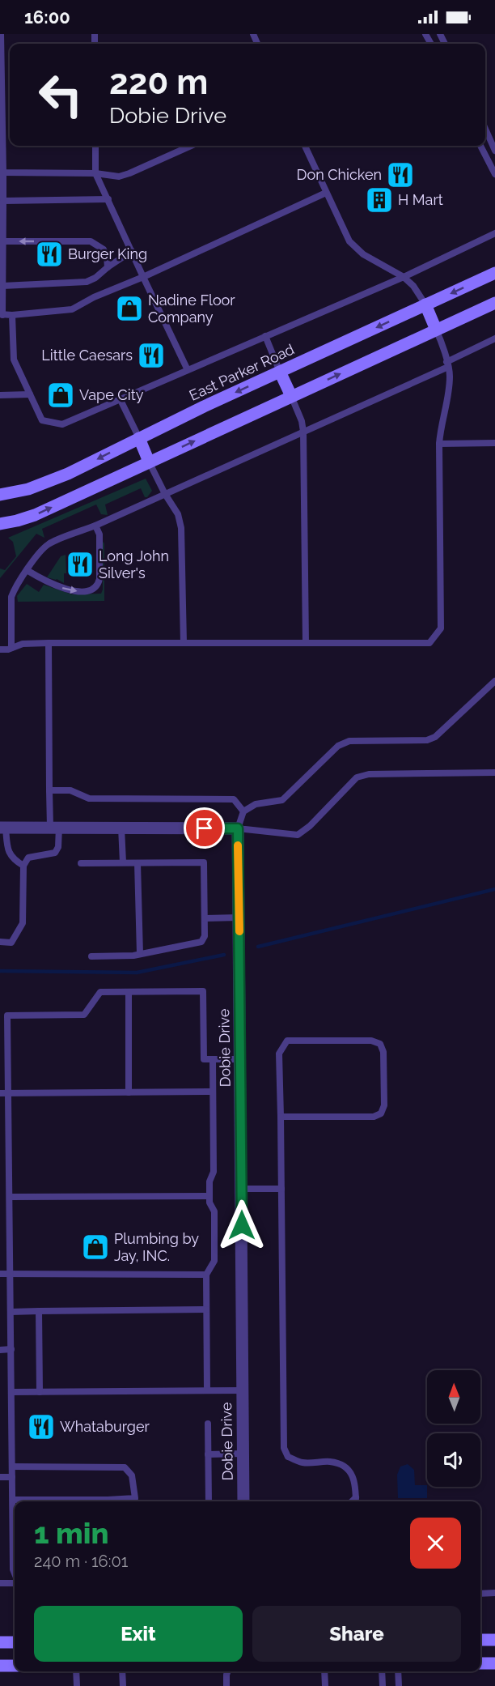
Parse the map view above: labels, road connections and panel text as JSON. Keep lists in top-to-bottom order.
{
  "streets": {
    "main road": ["East Parker Road"],
    "street": ["Dobie Drive"]
  },
  "places": {
    "restaurant": [
      "Don Chicken",
      "Burger King",
      "Little Caesars",
      "Long John Silver's",
      "Whataburger"
    ],
    "building": ["H Mart"],
    "shop": ["Nadine Floor Company", "Vape City", "Plumbing by Jay, INC."]
  },
  "north": "top",
  "page": {
    "status": "16:00",
    "turn": ["220 m", "Dobie Drive"],
    "heading": ["1 min", "240 m · 16:01"],
    "buttons": ["Exit", "Share"]
  }
}
